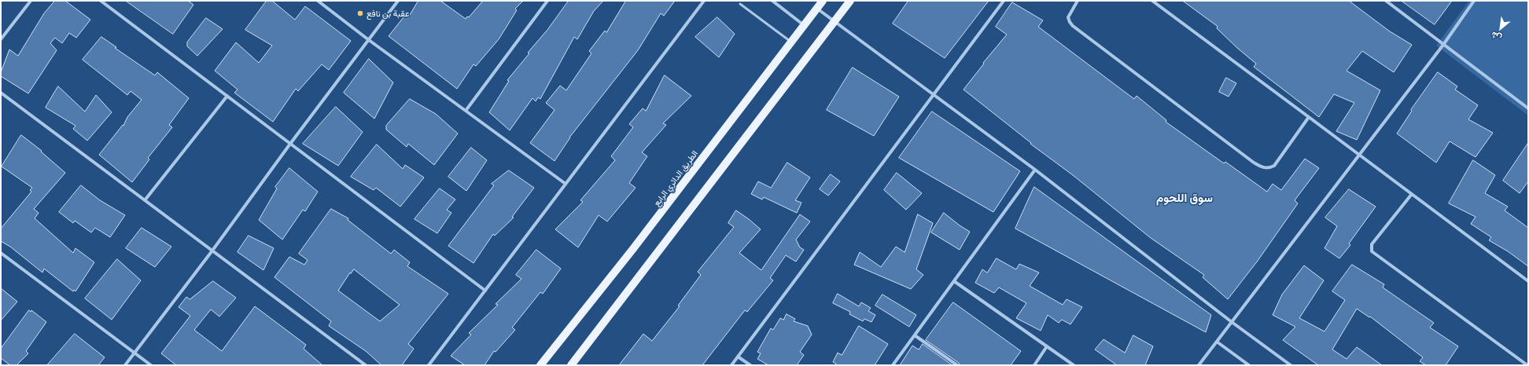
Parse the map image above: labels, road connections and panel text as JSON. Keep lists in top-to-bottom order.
{
  "streets": {
    "main road": ["الطريق الدائري الرابع"]
  },
  "districts": ["سوق اللحوم"],
  "places": ["عقبة بن نافع"],
  "north": "bottom left"
}
